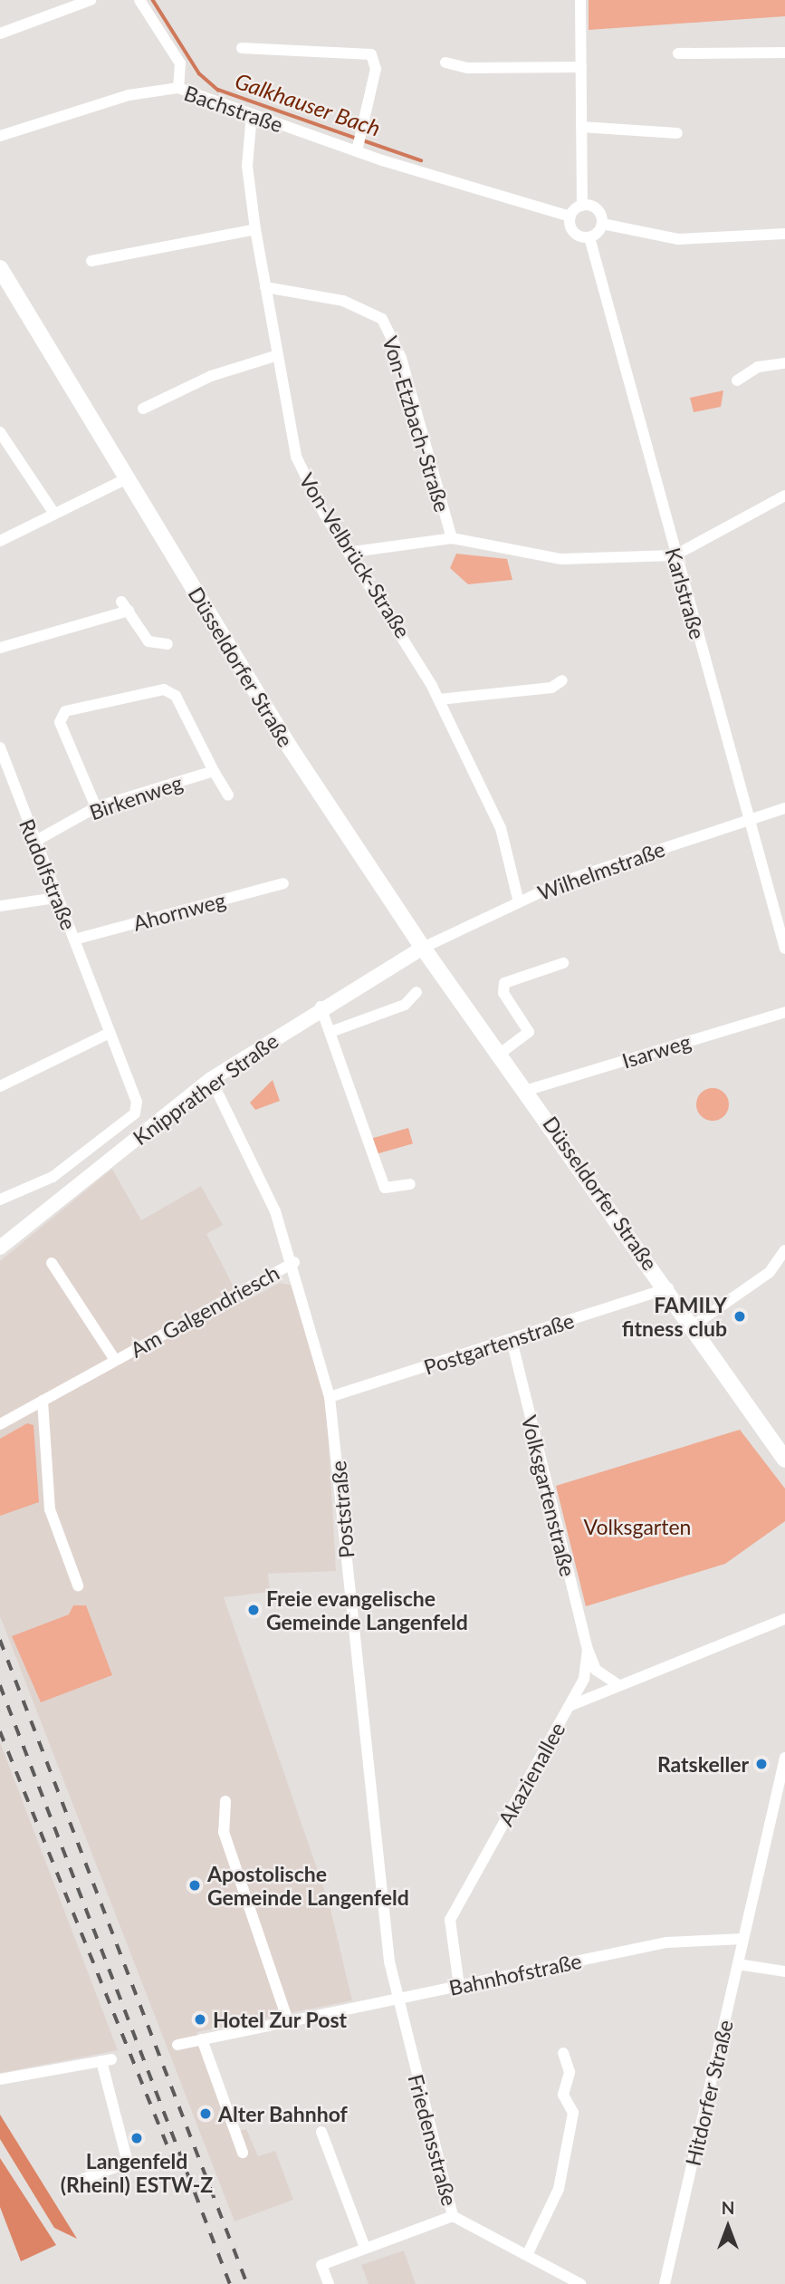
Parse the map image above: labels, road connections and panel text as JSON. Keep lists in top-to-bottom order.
{
  "streets": {
    "main road": ["Düsseldorfer Straße", "Knipprather Straße"],
    "street": [
      "Bachstraße",
      "Von-Etzbach-Straße",
      "Von-Velbrück-Straße",
      "Karlstraße",
      "Birkenweg",
      "Wilhelmstraße",
      "Rudolfstraße",
      "Ahornweg",
      "Isarweg",
      "Am Galgendriesch",
      "Postgartenstraße",
      "Volksgartenstraße",
      "Poststraße",
      "Akazienallee",
      "Bahnhofstraße",
      "Hitdorfer Straße",
      "Friedensstraße"
    ]
  },
  "crossings": [
    ["Bachstraße", "Von-Velbrück-Straße"],
    ["Bachstraße", "Karlstraße"],
    ["Von-Etzbach-Straße", "Von-Velbrück-Straße"],
    ["Von-Velbrück-Straße", "Wilhelmstraße"],
    ["Karlstraße", "Wilhelmstraße"],
    ["Düsseldorfer Straße", "Wilhelmstraße"],
    ["Düsseldorfer Straße", "Isarweg"],
    ["Düsseldorfer Straße", "Knipprather Straße"],
    ["Düsseldorfer Straße", "Postgartenstraße"],
    ["Birkenweg", "Rudolfstraße"],
    ["Wilhelmstraße", "Knipprather Straße"],
    ["Rudolfstraße", "Ahornweg"],
    ["Knipprather Straße", "Poststraße"],
    ["Am Galgendriesch", "Poststraße"],
    ["Postgartenstraße", "Volksgartenstraße"],
    ["Postgartenstraße", "Poststraße"],
    ["Volksgartenstraße", "Akazienallee"],
    ["Poststraße", "Bahnhofstraße"],
    ["Poststraße", "Friedensstraße"],
    ["Akazienallee", "Bahnhofstraße"],
    ["Bahnhofstraße", "Hitdorfer Straße"],
    ["Bahnhofstraße", "Friedensstraße"]
  ],
  "water": ["Galkhauser Bach"],
  "parks": ["Volksgarten"],
  "places": [
    "FAMILY fitness club",
    "Freie evangelische Gemeinde Langenfeld",
    "Ratskeller",
    "Apostolische Gemeinde Langenfeld",
    "Hotel Zur Post",
    "Alter Bahnhof",
    "Langenfeld (Rheinl) ESTW-Z"
  ],
  "north": "top"
}
